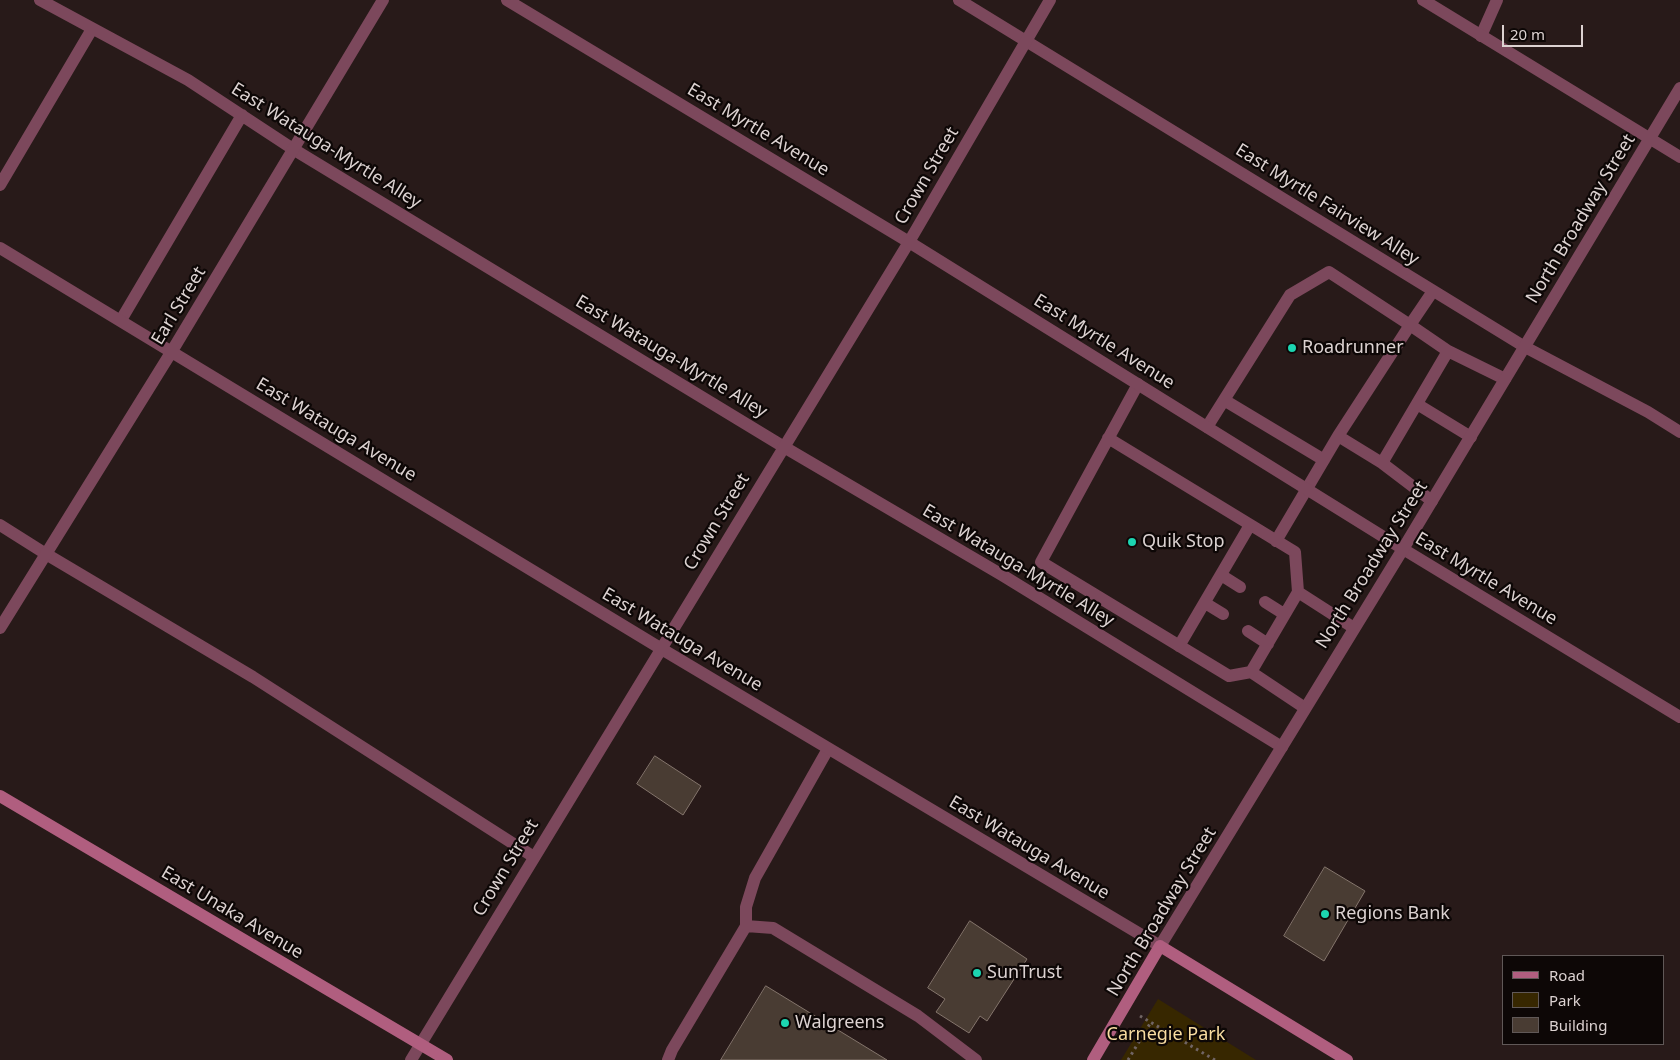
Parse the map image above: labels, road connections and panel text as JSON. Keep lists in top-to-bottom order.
{
  "streets": {
    "main road": ["North Broadway Street", "East Watauga Avenue", "East Unaka Avenue"],
    "street": [
      "East Myrtle Avenue",
      "East Watauga-Myrtle Alley",
      "Crown Street",
      "East Myrtle Fairview Alley",
      "Earl Street"
    ]
  },
  "crossings": [
    ["East Myrtle Avenue", "Crown Street"],
    ["East Myrtle Avenue", "North Broadway Street"],
    ["East Watauga-Myrtle Alley", "Crown Street"],
    ["East Watauga-Myrtle Alley", "North Broadway Street"],
    ["East Watauga-Myrtle Alley", "Earl Street"],
    ["Crown Street", "East Myrtle Fairview Alley"],
    ["Crown Street", "East Watauga Avenue"],
    ["Crown Street", "East Unaka Avenue"],
    ["East Myrtle Fairview Alley", "North Broadway Street"],
    ["North Broadway Street", "East Watauga Avenue"],
    ["Earl Street", "East Watauga Avenue"]
  ],
  "parks": ["Carnegie Park"],
  "places": [
    "Roadrunner",
    "Quik Stop",
    "Regions Bank",
    "SunTrust",
    "Walgreens"
  ],
  "legend": ["Road", "Park", "Building"],
  "scale_bar": "20 m"
}
